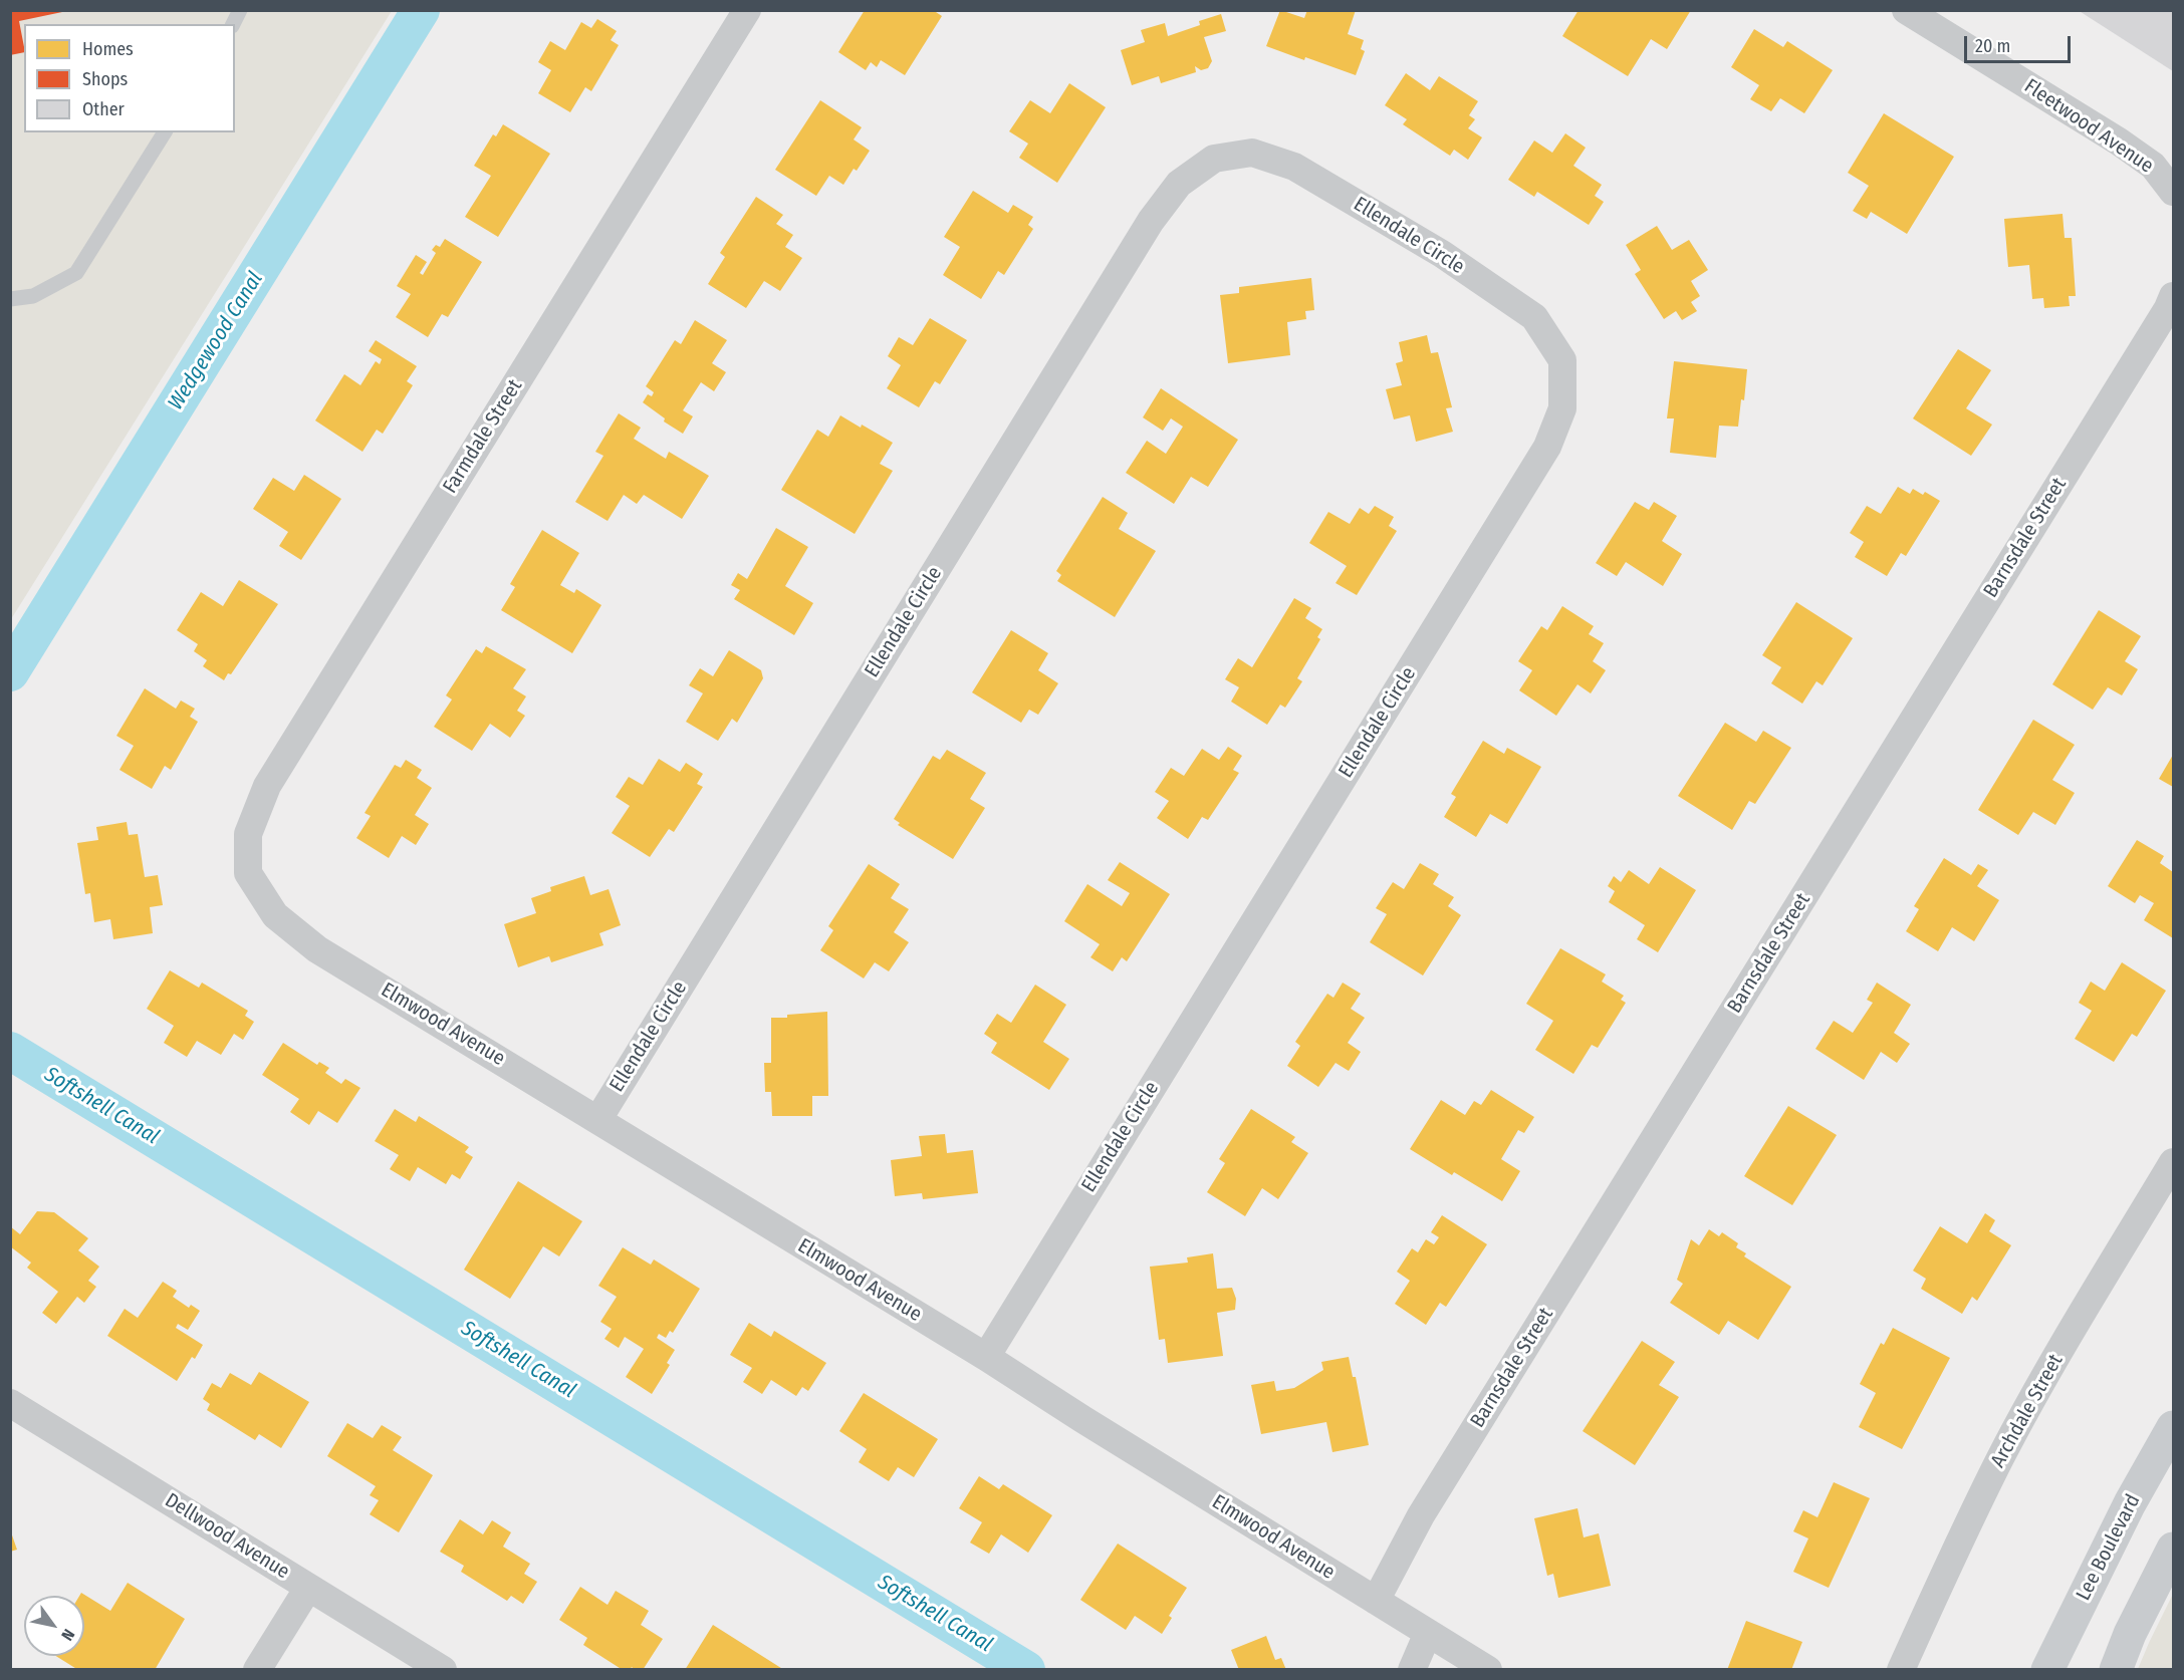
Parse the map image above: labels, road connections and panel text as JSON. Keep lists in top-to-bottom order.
{
  "streets": {
    "main road": ["Lee Boulevard"],
    "street": [
      "Fleetwood Avenue",
      "Ellendale Circle",
      "Farmdale Street",
      "Barnsdale Street",
      "Elmwood Avenue",
      "Archdale Street",
      "Dellwood Avenue"
    ]
  },
  "crossings": [
    ["Ellendale Circle", "Elmwood Avenue"],
    ["Farmdale Street", "Elmwood Avenue"],
    ["Barnsdale Street", "Elmwood Avenue"]
  ],
  "water": ["Wedgewood Canal", "Softshell Canal"],
  "legend": ["Homes", "Shops", "Other"],
  "scale_bar": "20 m",
  "north": "bottom right"
}
